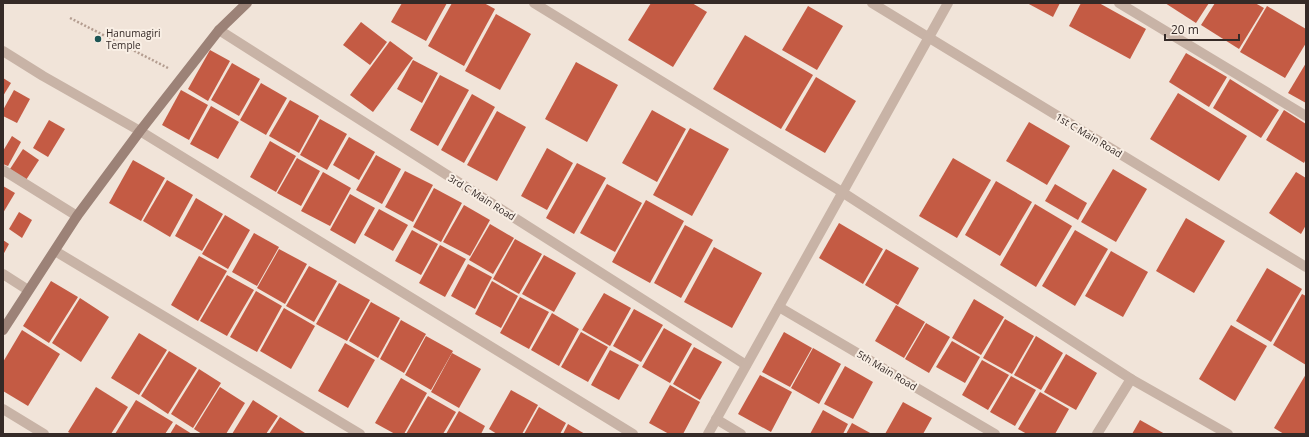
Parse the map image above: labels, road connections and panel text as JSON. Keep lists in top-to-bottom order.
{
  "streets": {
    "street": ["1st C Main Road", "3rd C Main Road", "5th Main Road"]
  },
  "places": ["Hanumagiri Temple"],
  "scale_bar": "20 m"
}
